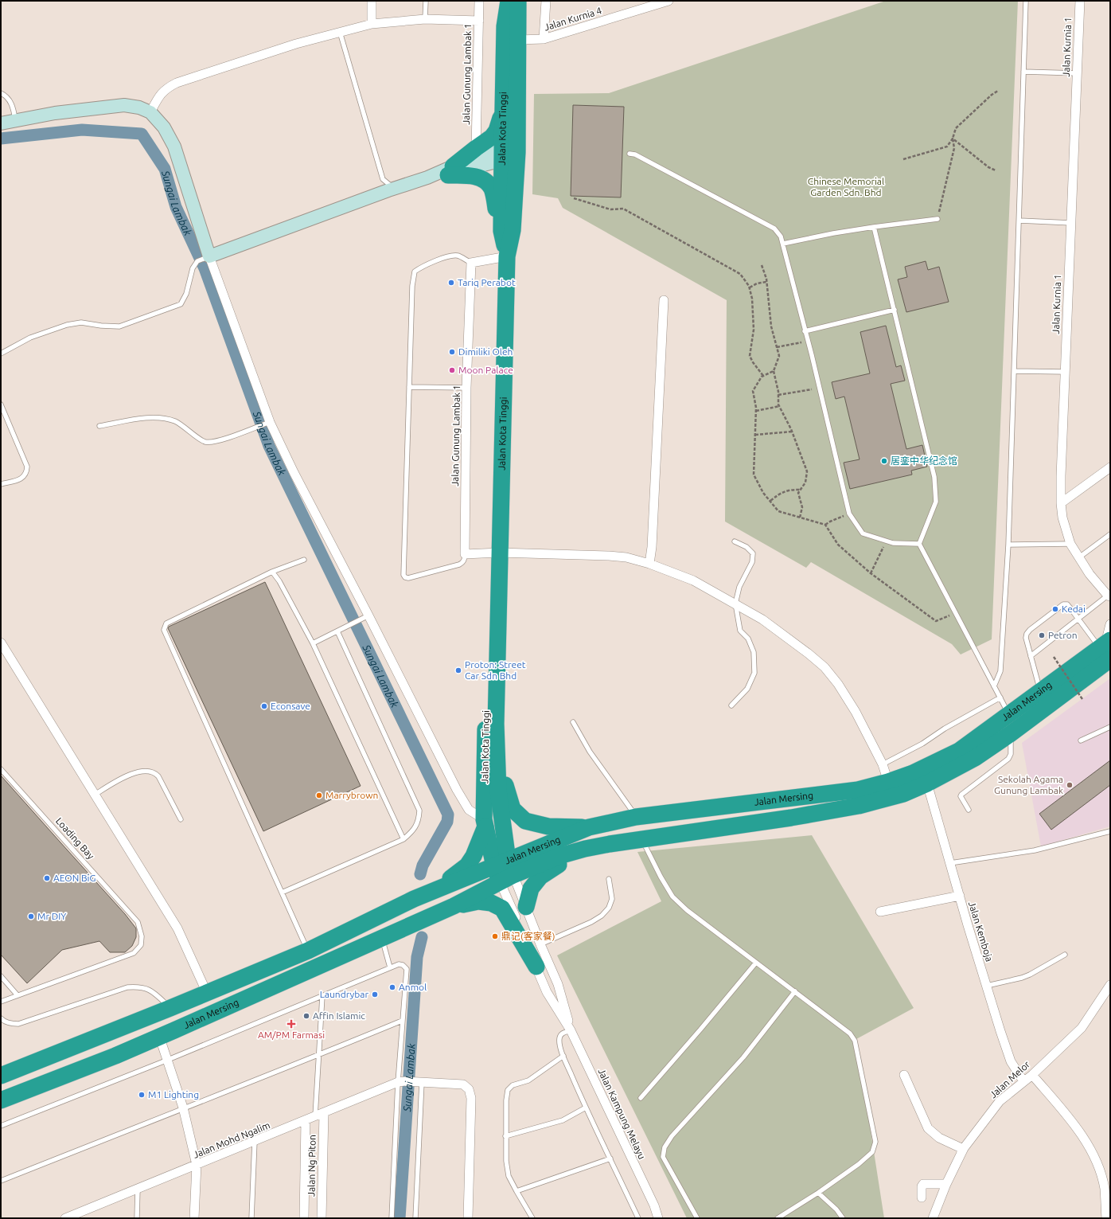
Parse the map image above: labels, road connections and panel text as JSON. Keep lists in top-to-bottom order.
{
  "streets": {
    "highway": ["Jalan Kota Tinggi", "Jalan Mersing"],
    "street": [
      "Jalan Kurnia 4",
      "Jalan Kurnia 1",
      "Jalan Gunung Lambak 1",
      "Jalan Kemboja",
      "Jalan Melor",
      "Jalan Kampung Melayu",
      "Jalan Mohd Ngalim",
      "Jalan Ng Piton"
    ],
    "lane": ["Loading Bay"]
  },
  "crossings": [
    ["Jalan Kurnia 4", "Jalan Kota Tinggi"],
    ["Jalan Kota Tinggi", "Jalan Mersing"],
    ["Jalan Kota Tinggi", "Jalan Kampung Melayu"],
    ["Jalan Mersing", "Jalan Kemboja"],
    ["Jalan Mersing", "Jalan Kampung Melayu"],
    ["Jalan Kemboja", "Jalan Melor"],
    ["Jalan Mohd Ngalim", "Jalan Ng Piton"]
  ],
  "water": ["Sungai Lambak"],
  "parks": ["Chinese Memorial Garden Sdn. Bhd"],
  "places": {
    "other": [
      "Tariq Perabot",
      "Dimiliki Oleh",
      "Moon Palace",
      "居銮中华纪念馆",
      "Kedai",
      "Petron",
      "Proton: Street Car Sdn Bhd",
      "Econsave",
      "Sekolah Agama Gunung Lambak",
      "Marrybrown",
      "AEON BiG",
      "Mr DIY",
      "鼎记(客家餐)",
      "Anmol",
      "Laundrybar",
      "Affin Islamic",
      "M1 Lighting"
    ],
    "health": ["AM/PM Farmasi"]
  }
}
